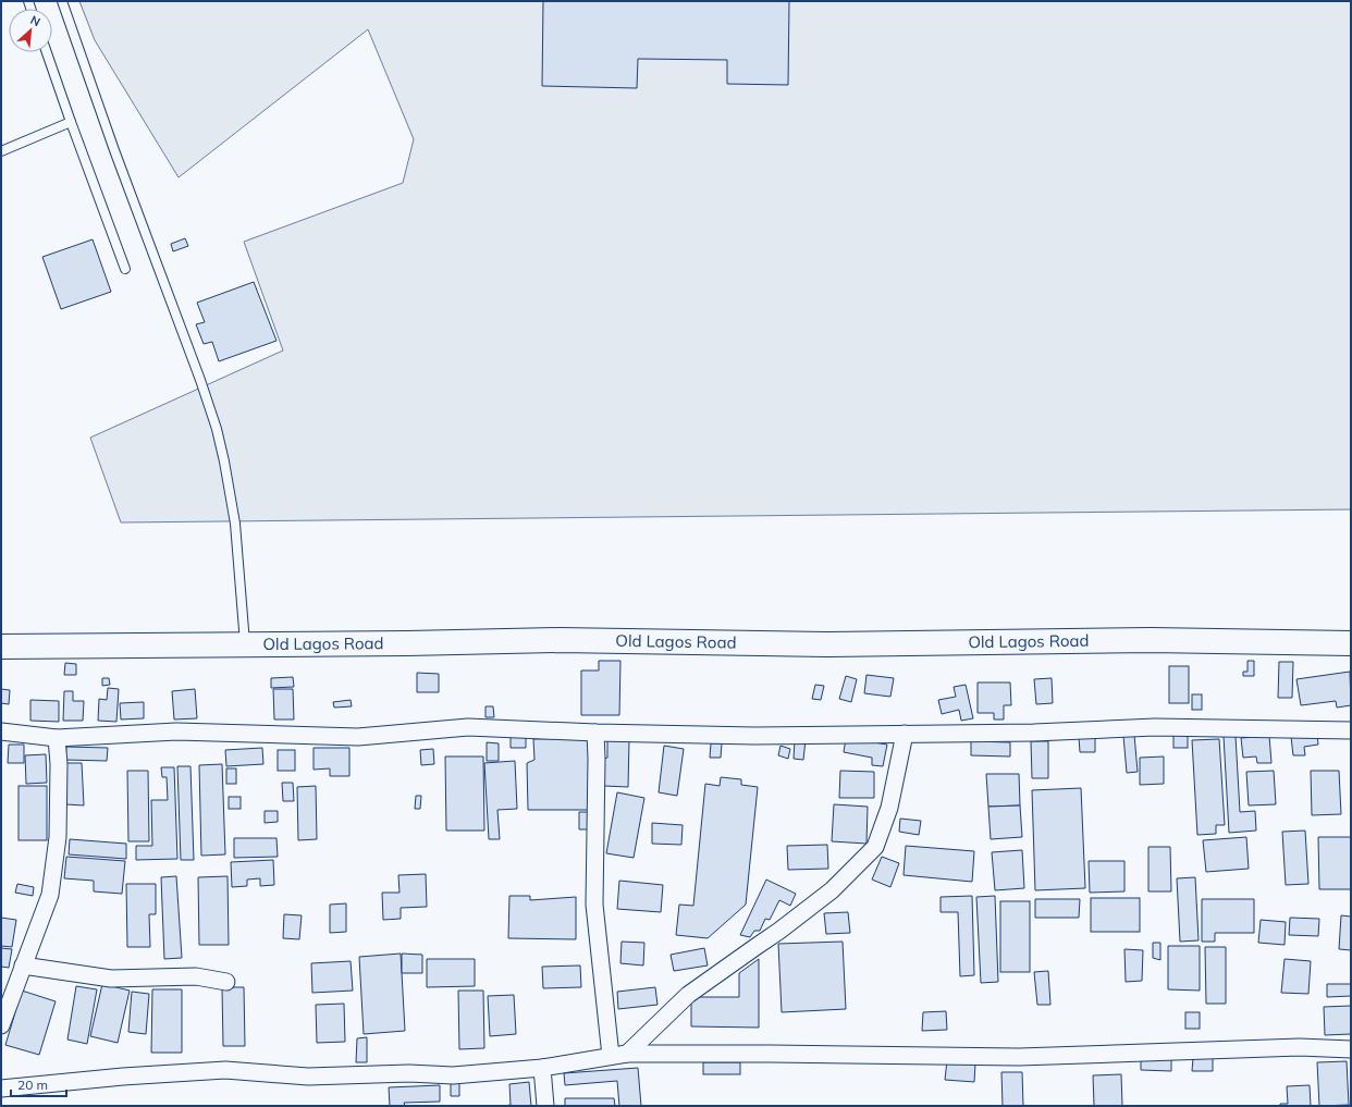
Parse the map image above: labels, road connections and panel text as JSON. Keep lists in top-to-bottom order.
{
  "streets": {
    "main road": ["Old Lagos Road"]
  },
  "scale_bar": "20 m",
  "north": "top right"
}
